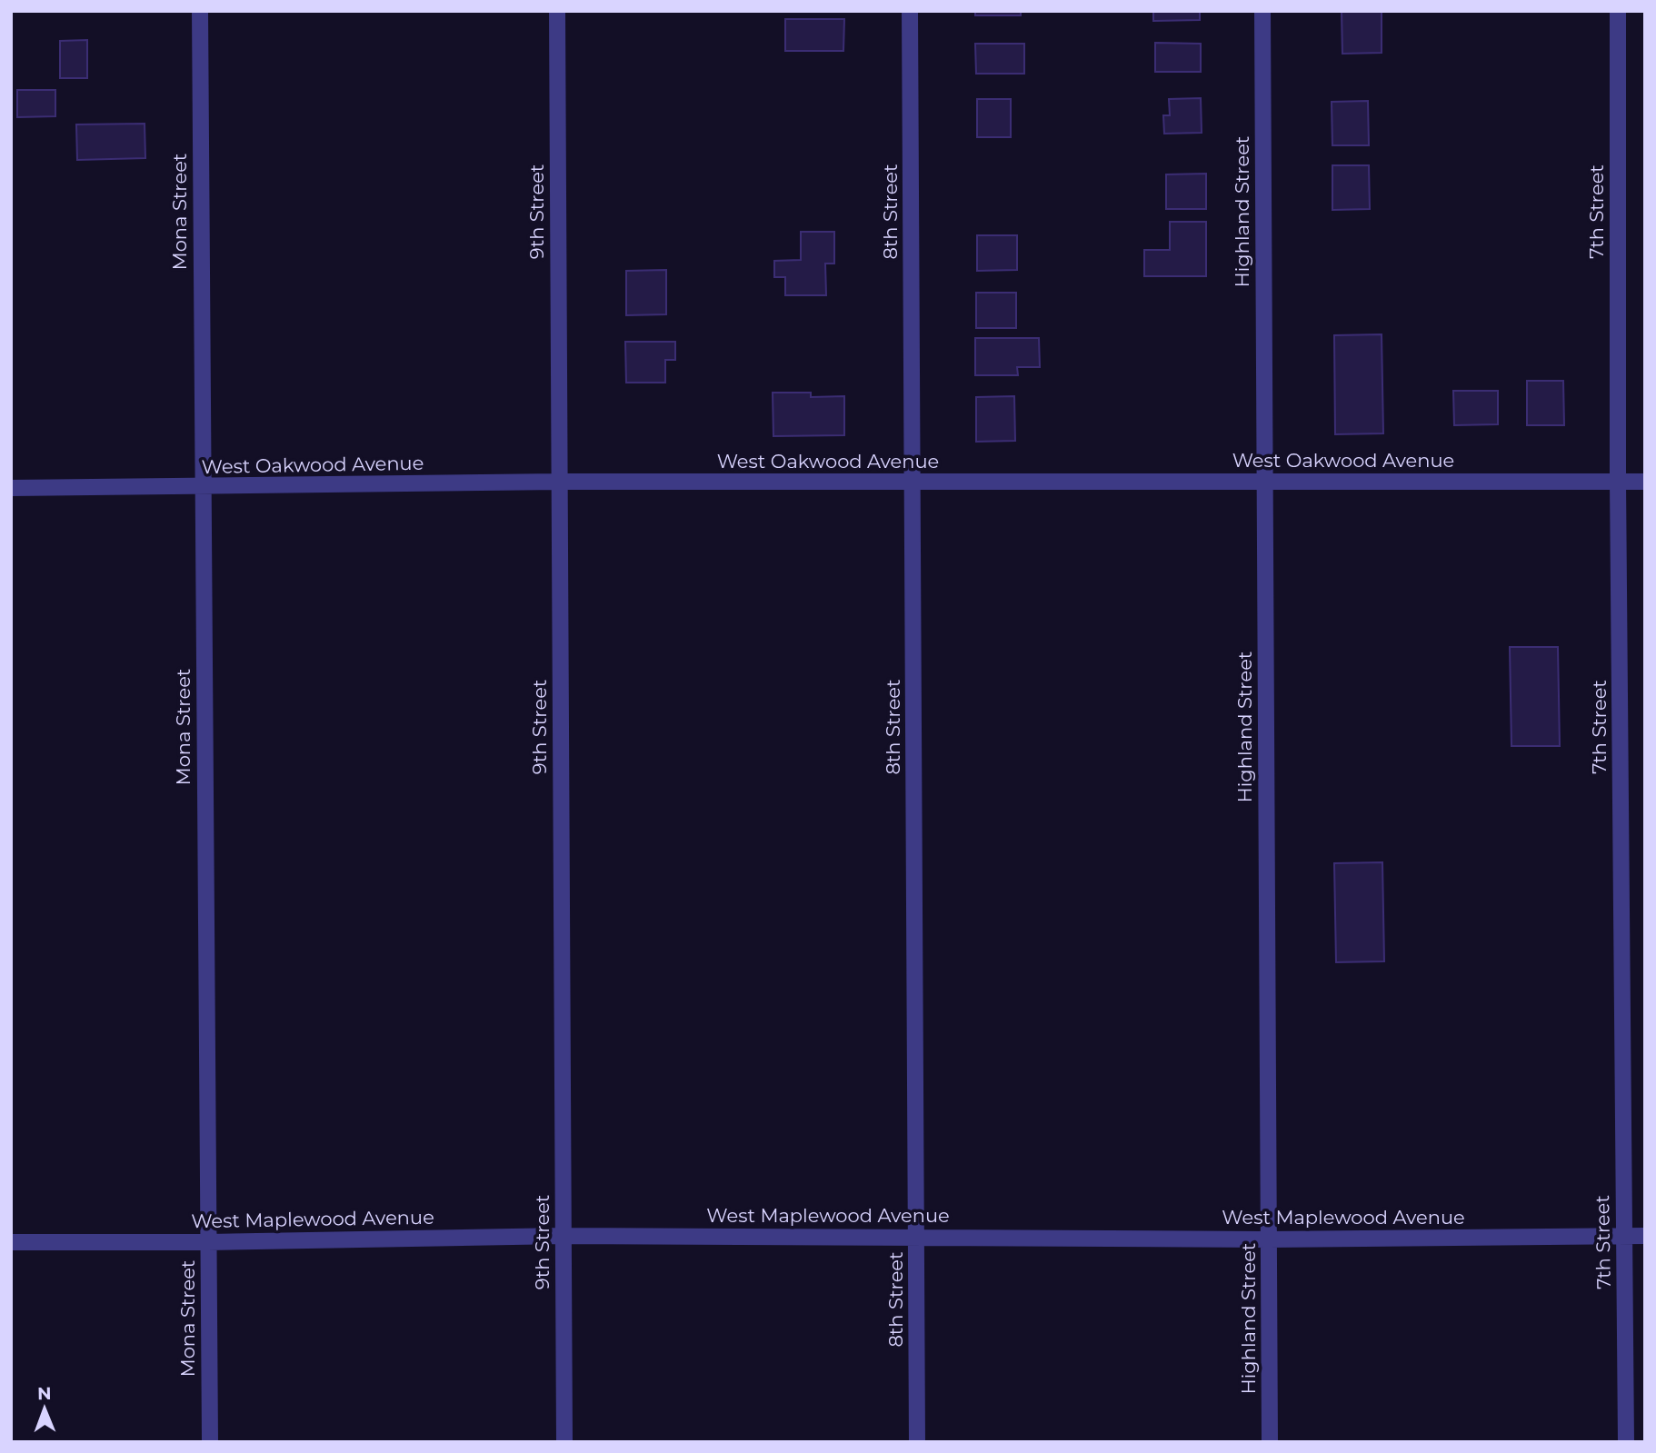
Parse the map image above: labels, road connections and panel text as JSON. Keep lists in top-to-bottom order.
{
  "streets": {
    "street": [
      "Mona Street",
      "9th Street",
      "8th Street",
      "Highland Street",
      "7th Street",
      "West Oakwood Avenue",
      "West Maplewood Avenue"
    ]
  },
  "crossings": [
    ["Mona Street", "West Oakwood Avenue"],
    ["Mona Street", "West Maplewood Avenue"],
    ["9th Street", "West Oakwood Avenue"],
    ["9th Street", "West Maplewood Avenue"],
    ["8th Street", "West Oakwood Avenue"],
    ["8th Street", "West Maplewood Avenue"],
    ["Highland Street", "West Oakwood Avenue"],
    ["Highland Street", "West Maplewood Avenue"],
    ["7th Street", "West Oakwood Avenue"],
    ["7th Street", "West Maplewood Avenue"]
  ],
  "north": "top"
}
